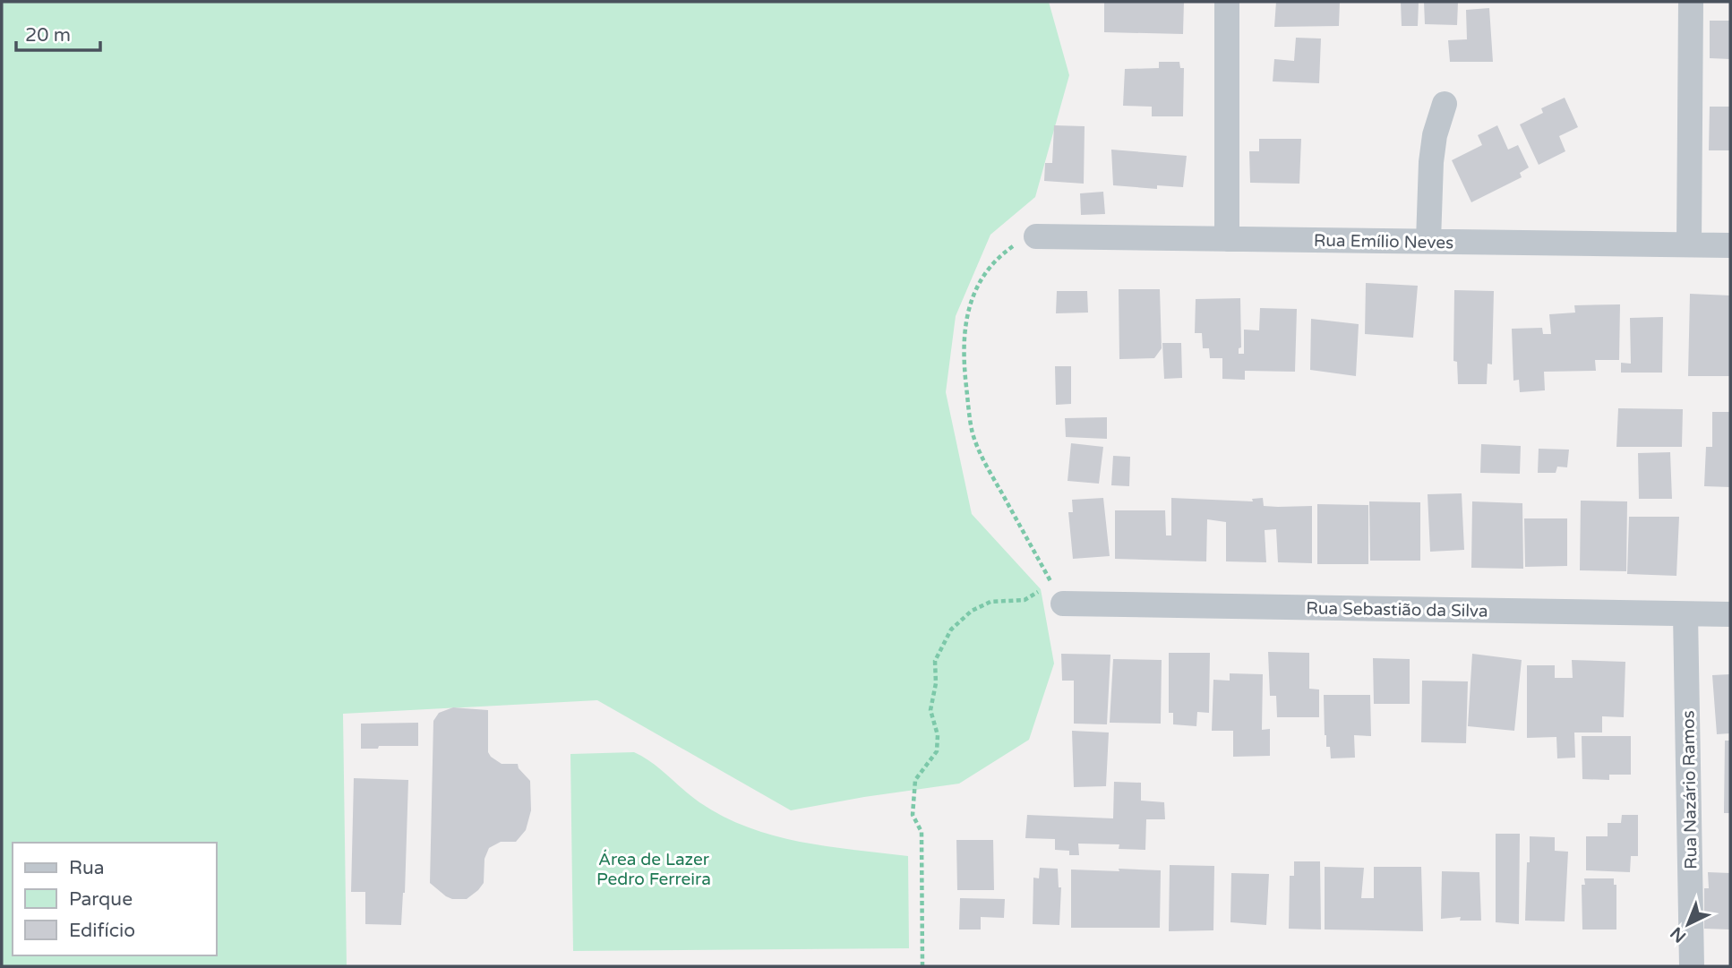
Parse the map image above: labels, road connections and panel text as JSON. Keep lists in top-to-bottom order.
{
  "streets": {
    "street": ["Rua Emílio Neves", "Rua Sebastião da Silva", "Rua Nazário Ramos"]
  },
  "crossings": [
    ["Rua Sebastião da Silva", "Rua Nazário Ramos"]
  ],
  "parks": ["Área de Lazer Pedro Ferreira"],
  "legend": ["Rua", "Parque", "Edifício"],
  "scale_bar": "20 m",
  "north": "bottom left"
}
